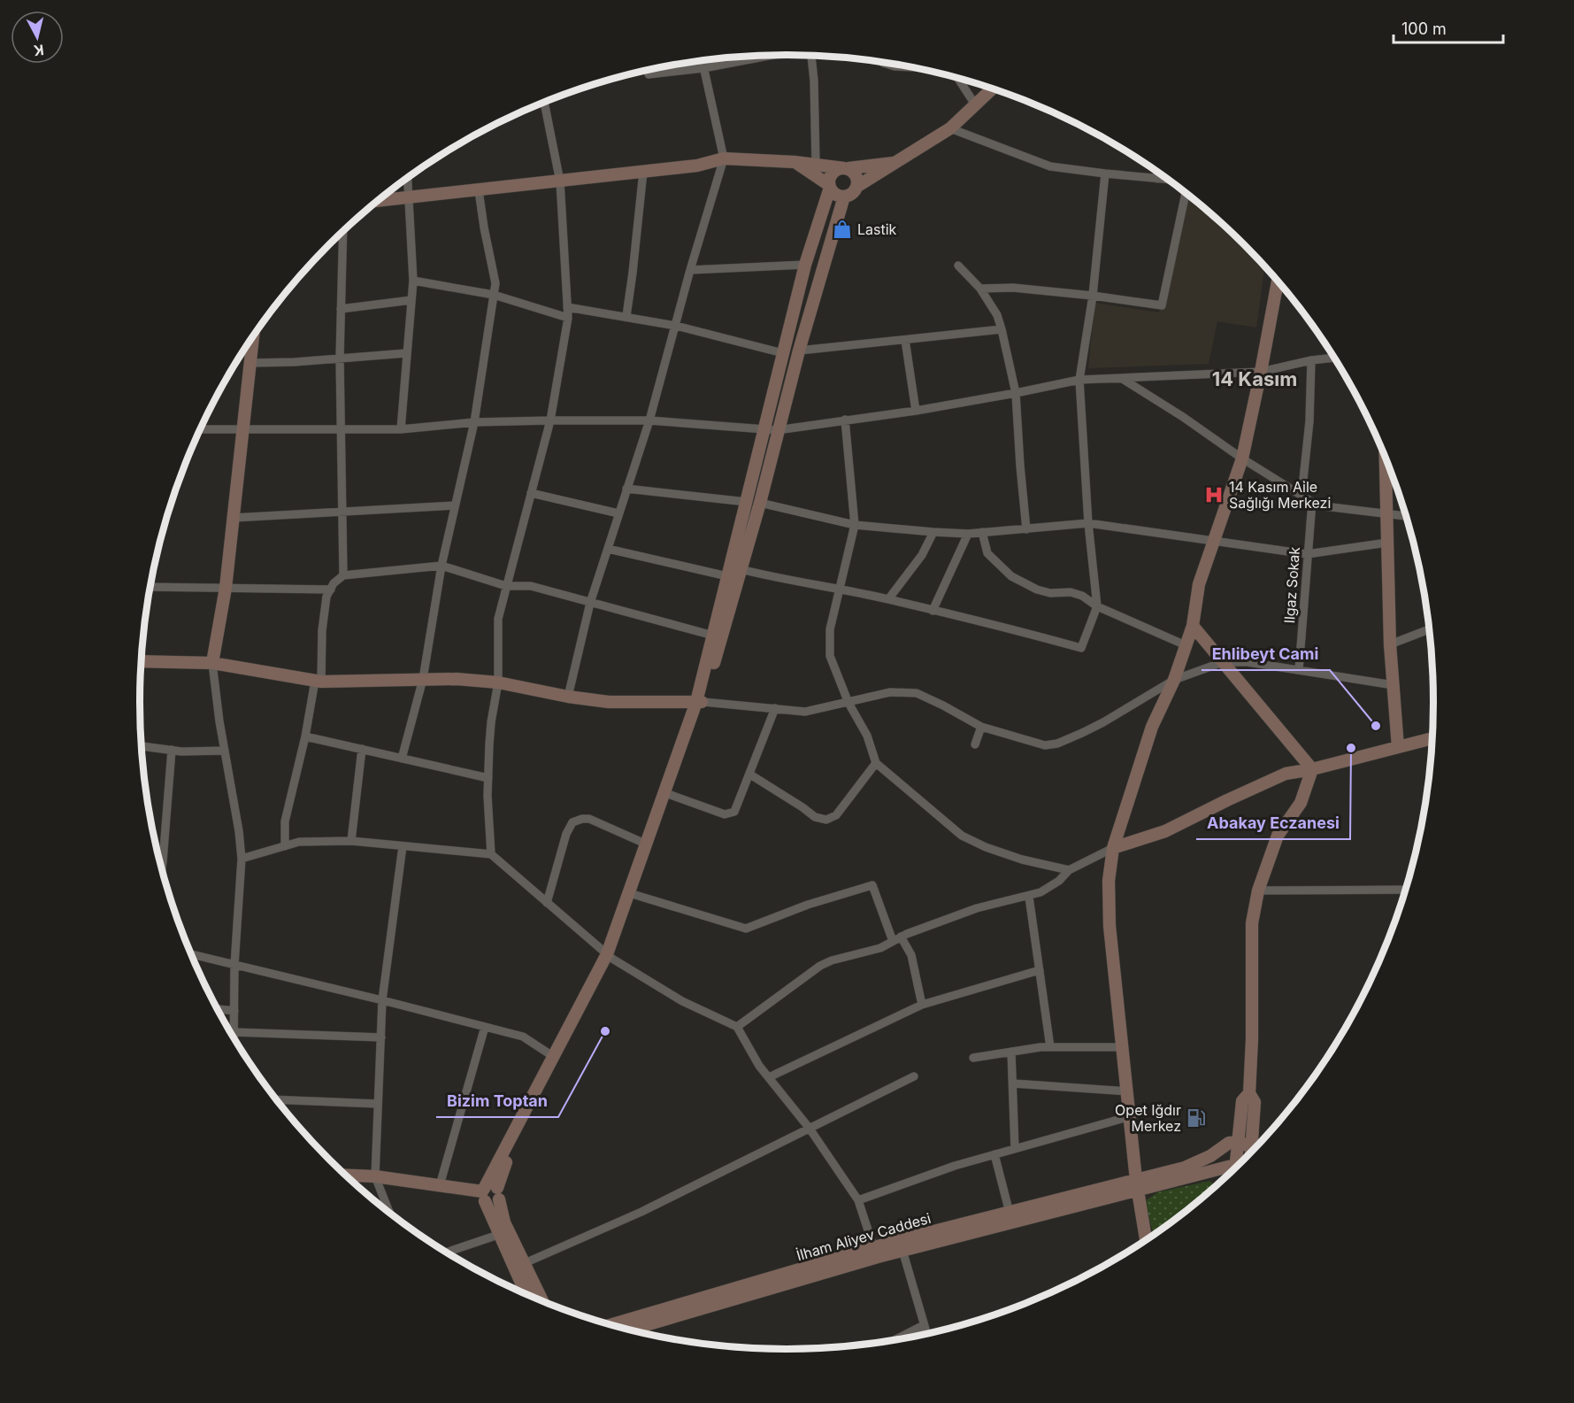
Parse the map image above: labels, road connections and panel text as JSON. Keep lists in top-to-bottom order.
{
  "streets": {
    "street": ["Ilgaz Sokak", "İlham Aliyev Caddesi"]
  },
  "districts": ["14 Kasım"],
  "places": {
    "shop": ["Lastik"],
    "hospital": ["14 Kasım Aile Sağlığı Merkezi"],
    "other": ["Ehlibeyt Cami", "Abakay Eczanesi", "Bizim Toptan"],
    "fuel station": ["Opet Iğdır Merkez"]
  },
  "scale_bar": "100 m",
  "north": "bottom"
}
